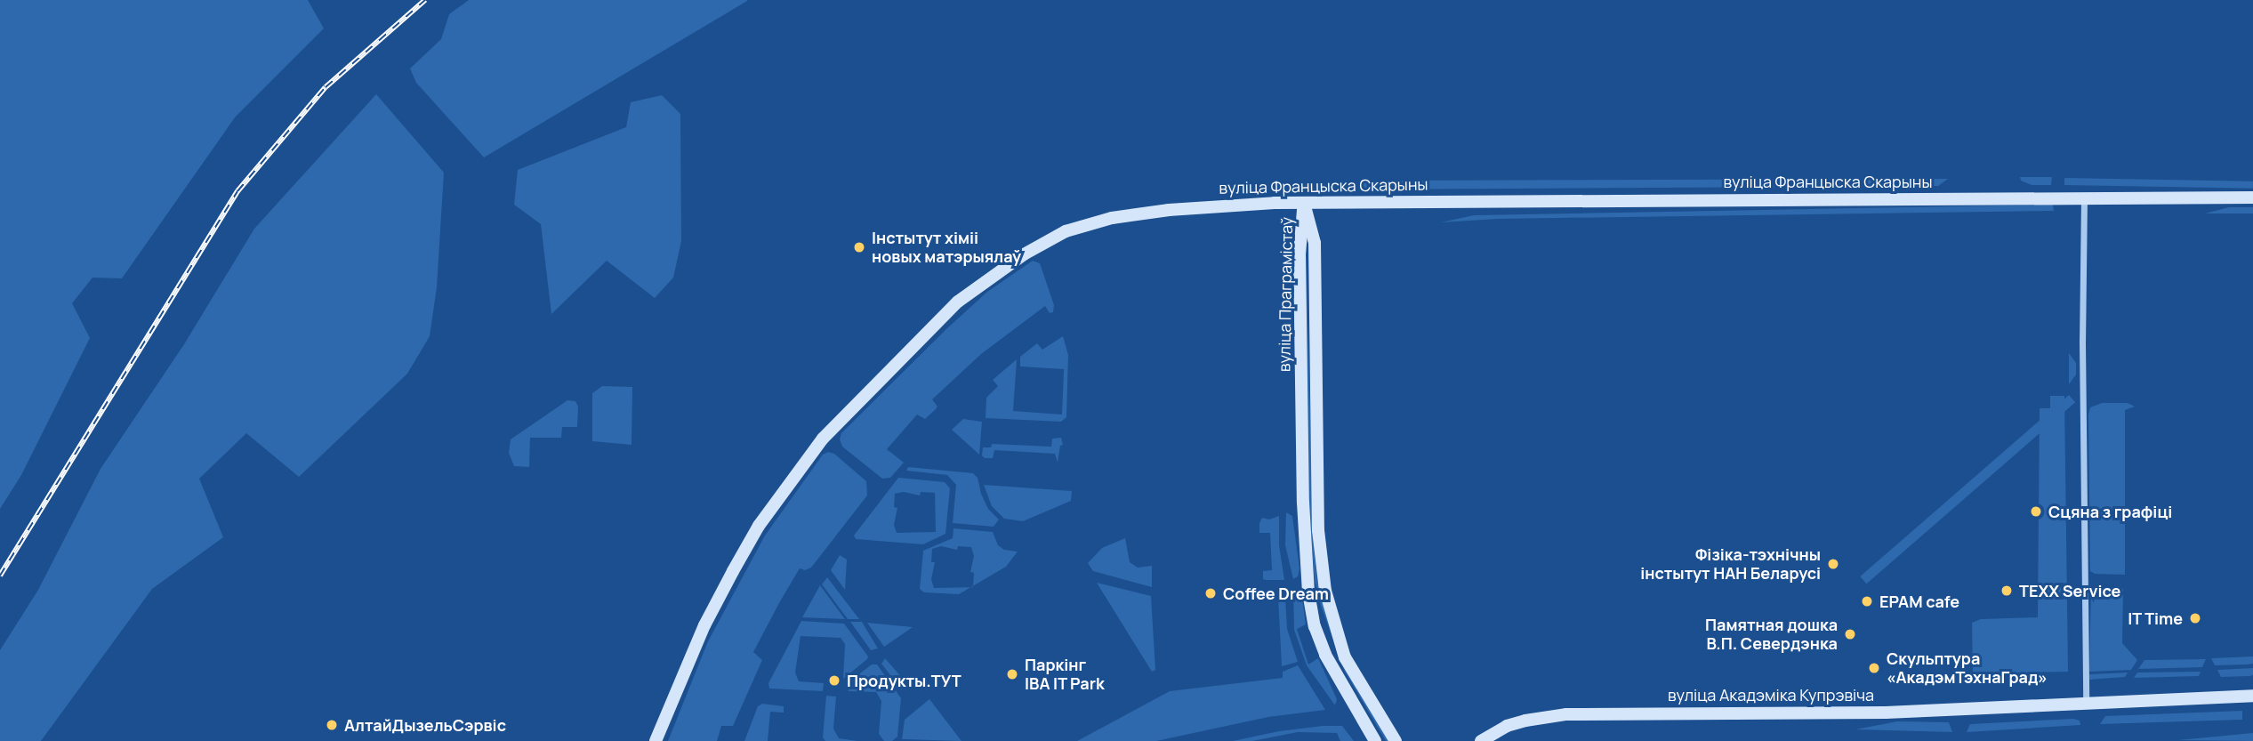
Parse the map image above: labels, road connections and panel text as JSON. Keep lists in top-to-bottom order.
{
  "streets": {
    "main road": ["вуліца Францыска Скарыны", "вуліца Праграмістаў", "вуліца Акадэміка Купрэвіча"]
  },
  "crossings": [
    ["вуліца Францыска Скарыны", "вуліца Праграмістаў"]
  ],
  "places": [
    "Інстытут хіміі новых матэрыялаў",
    "Сцяна з графіці",
    "Фізіка-тэхнічны інстытут НАН Беларусі",
    "TEXX Service",
    "Coffee Dream",
    "EPAM cafe",
    "IT Time",
    "Памятная дошка В.П. Севердэнка",
    "Скульптура «АкадэмТэхнаГрад»",
    "Паркінг IBA IT Park",
    "Продукты.ТУТ",
    "АлтайДызельСэрвіс"
  ]
}
